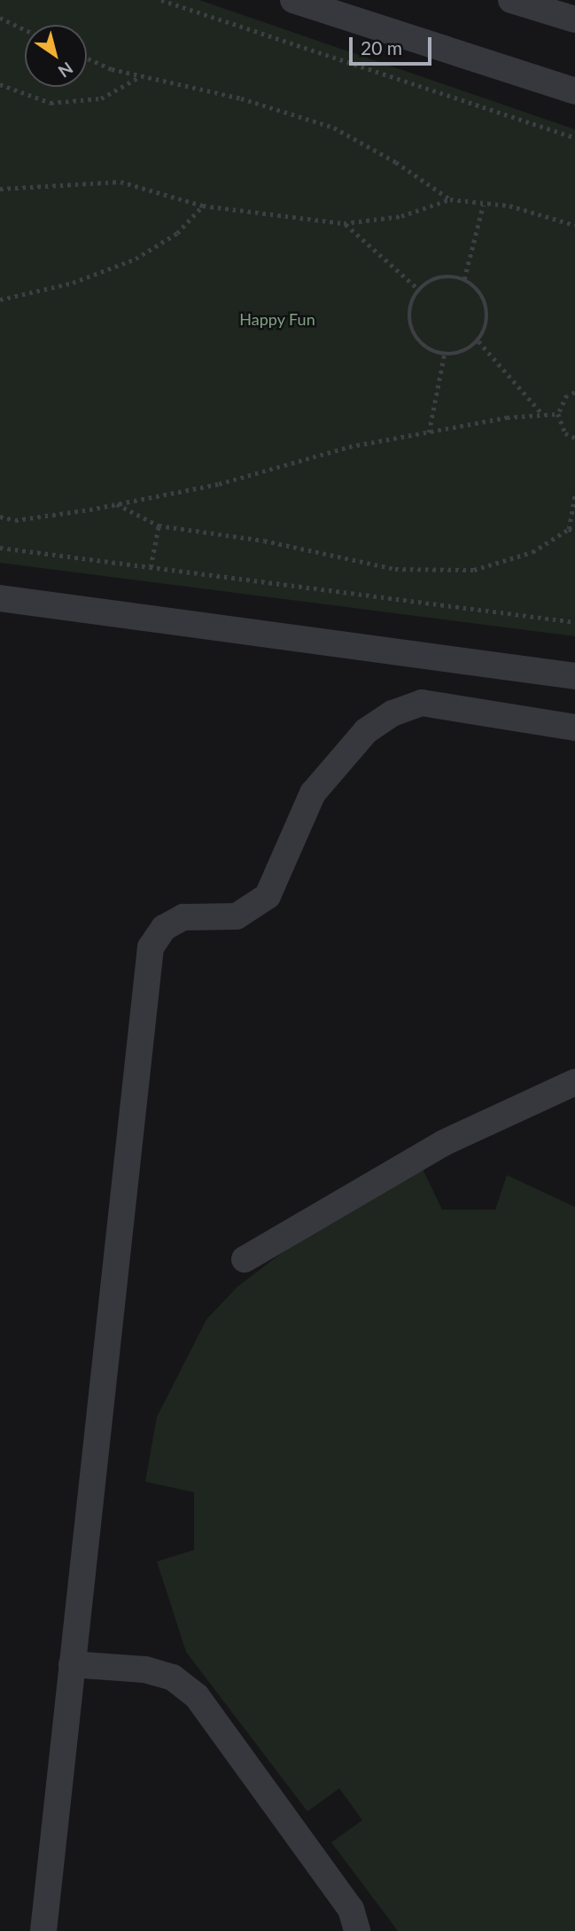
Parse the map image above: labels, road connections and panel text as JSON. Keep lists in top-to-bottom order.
{
  "parks": ["Happy Fun"],
  "scale_bar": "20 m",
  "north": "bottom right"
}
